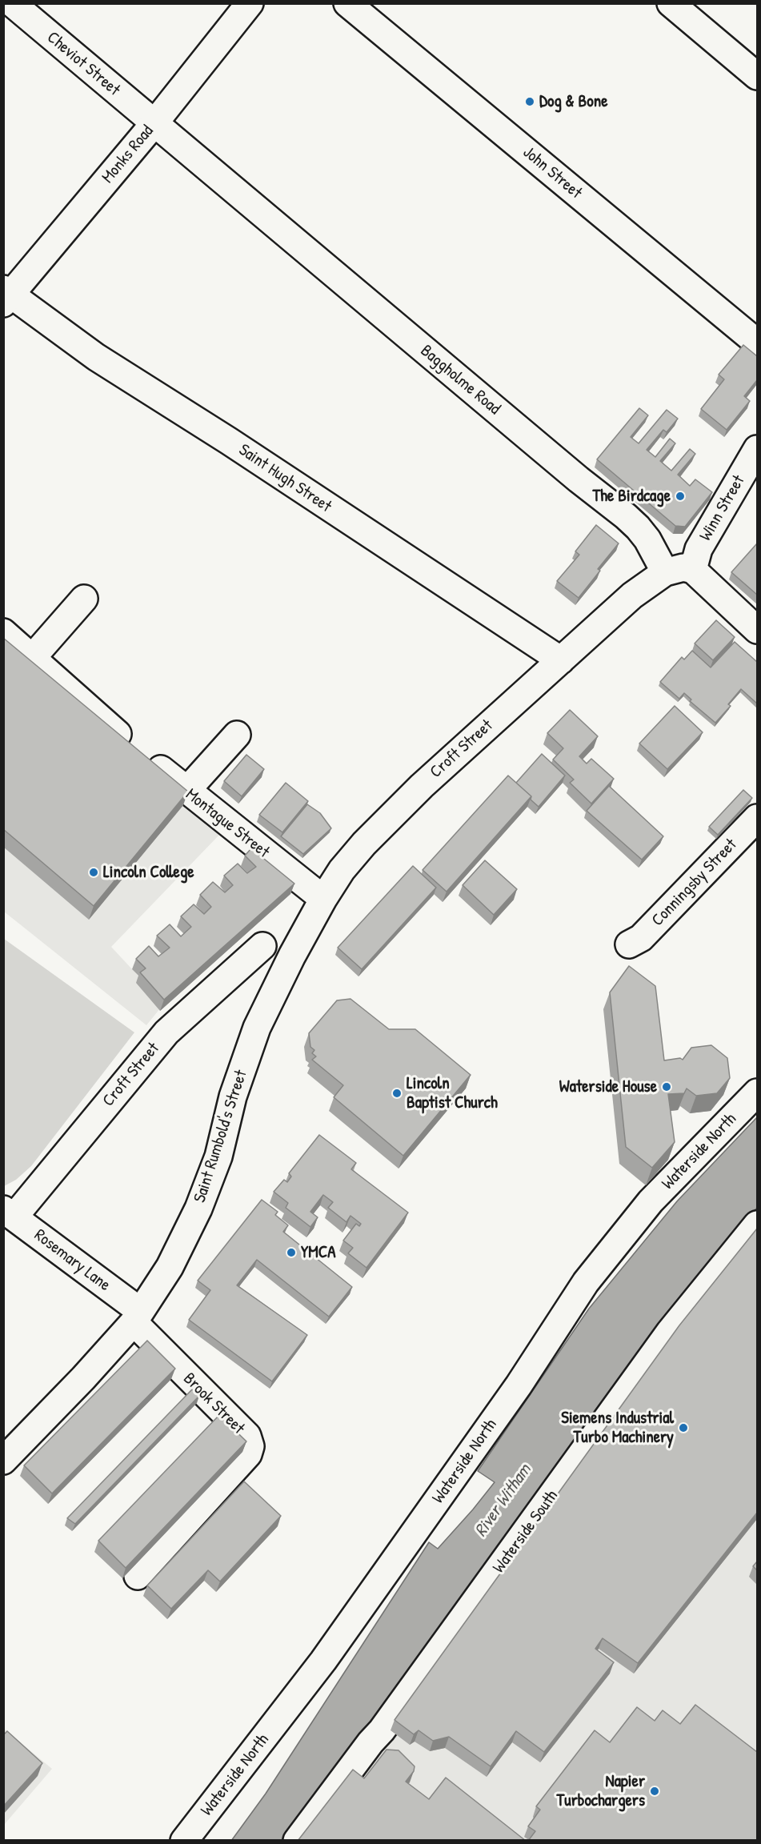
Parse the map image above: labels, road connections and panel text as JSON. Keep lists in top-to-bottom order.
{
  "streets": {
    "street": [
      "Cheviot Street",
      "Monks Road",
      "John Street",
      "Baggholme Road",
      "Saint Hugh Street",
      "Winn Street",
      "Croft Street",
      "Montague Street",
      "Conningsby Street",
      "Saint Rumbold's Street",
      "Waterside North",
      "Rosemary Lane",
      "Brook Street",
      "Waterside South"
    ]
  },
  "crossings": [
    ["Cheviot Street", "Monks Road"],
    ["Cheviot Street", "Baggholme Road"],
    ["Monks Road", "Baggholme Road"],
    ["Monks Road", "Saint Hugh Street"],
    ["Baggholme Road", "Croft Street"],
    ["Saint Hugh Street", "Croft Street"],
    ["Croft Street", "Montague Street"],
    ["Croft Street", "Saint Rumbold's Street"],
    ["Croft Street", "Rosemary Lane"],
    ["Saint Rumbold's Street", "Rosemary Lane"],
    ["Saint Rumbold's Street", "Brook Street"],
    ["Rosemary Lane", "Brook Street"]
  ],
  "water": ["River Witham"],
  "places": [
    "Dog & Bone",
    "The Birdcage",
    "Lincoln College",
    "Waterside House",
    "Lincoln Baptist Church",
    "YMCA",
    "Siemens Industrial Turbo Machinery",
    "Napier Turbochargers"
  ]
}
